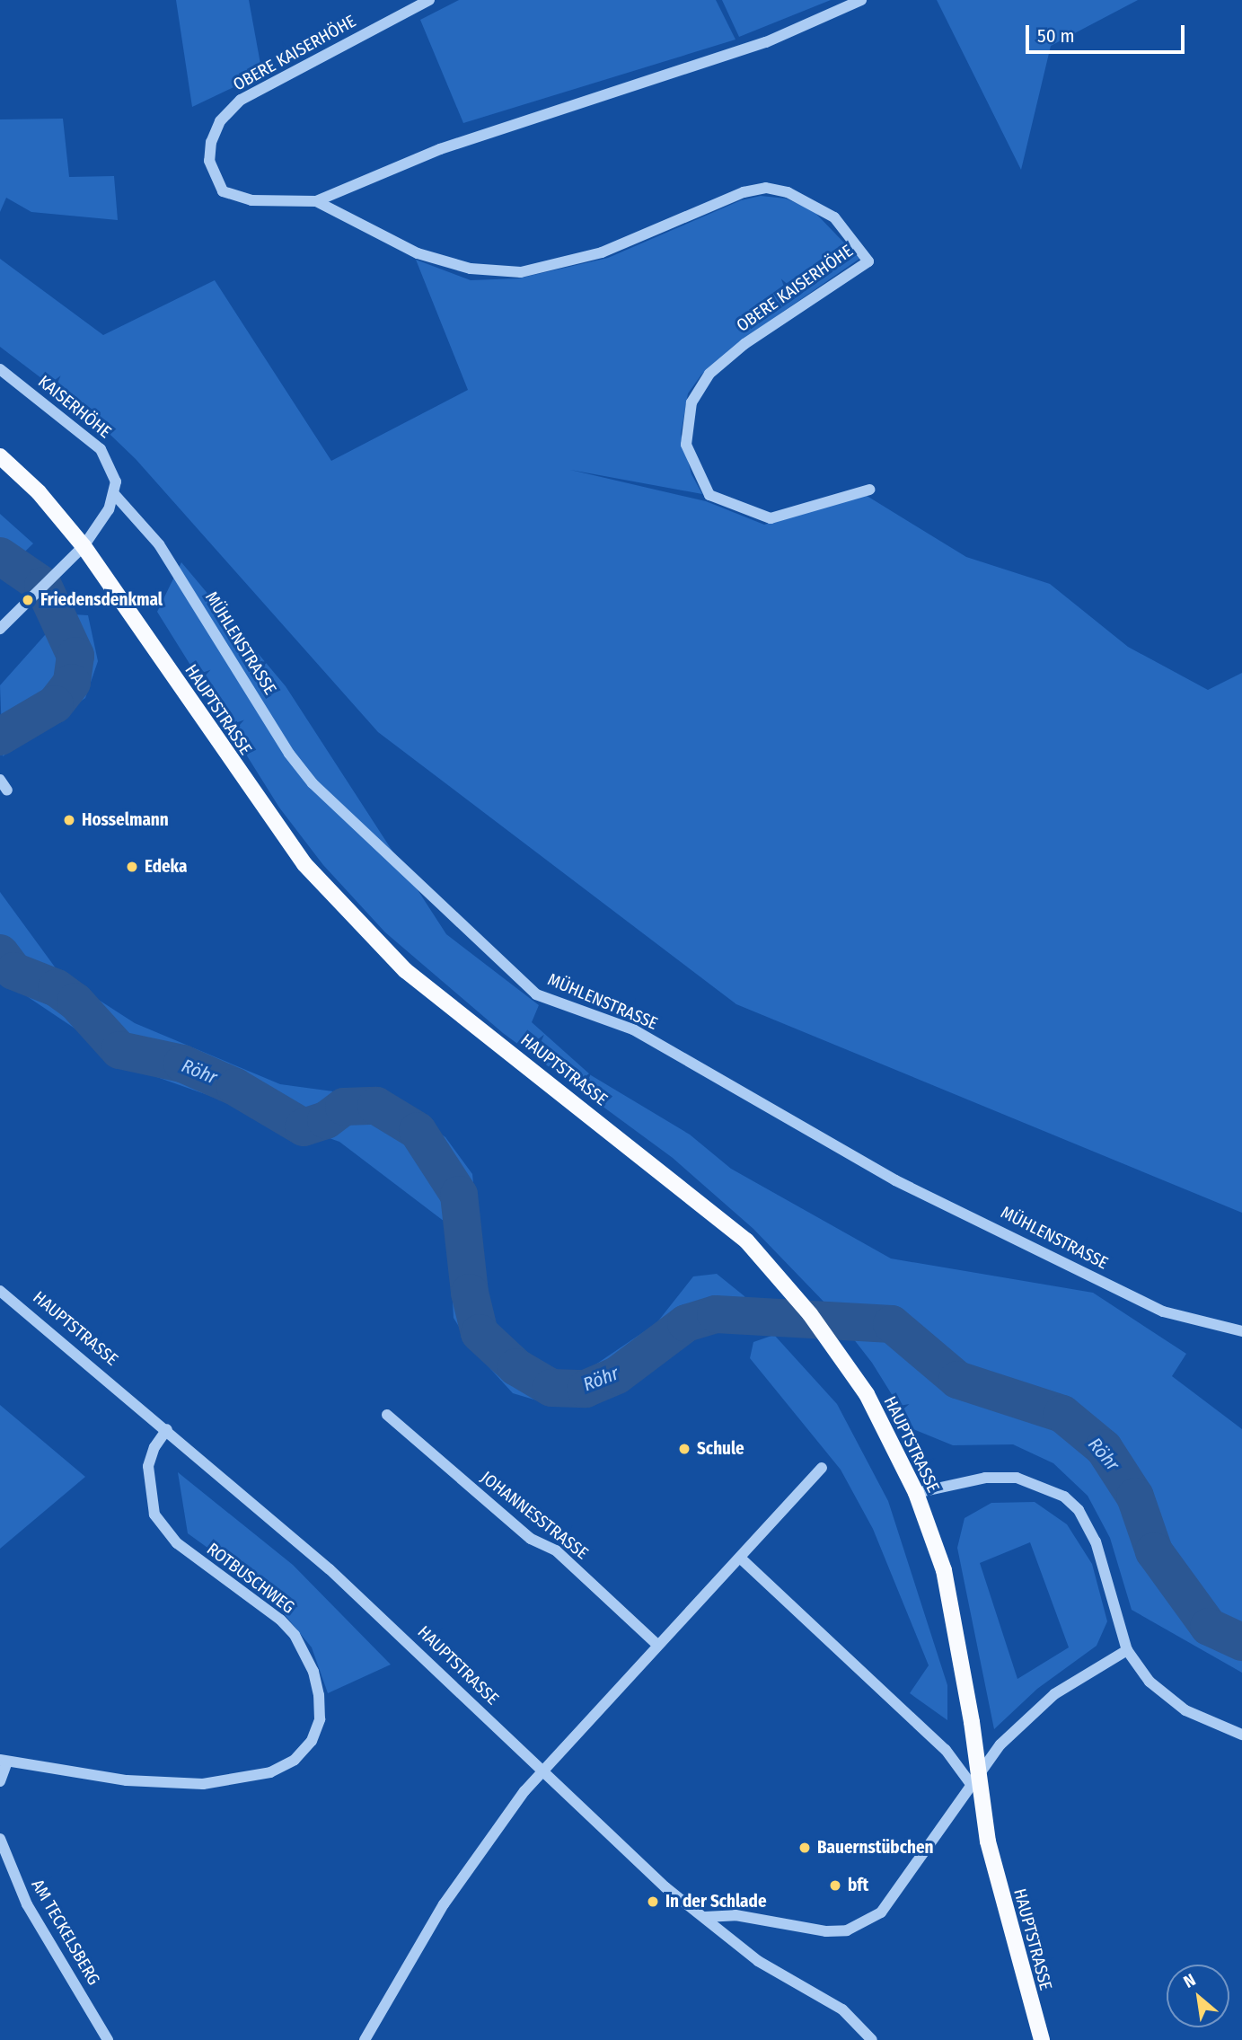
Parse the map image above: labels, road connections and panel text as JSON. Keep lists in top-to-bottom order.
{
  "streets": {
    "main road": ["HAUPTSTRASSE"],
    "street": [
      "OBERE KAISERHÖHE",
      "KAISERHÖHE",
      "MÜHLENSTRASSE",
      "JOHANNESSTRASSE",
      "ROTBUSCHWEG",
      "AM TECKELSBERG"
    ]
  },
  "crossings": [
    ["KAISERHÖHE", "MÜHLENSTRASSE"],
    ["HAUPTSTRASSE", "ROTBUSCHWEG"]
  ],
  "water": ["Röhr"],
  "places": [
    "Friedensdenkmal",
    "Hosselmann",
    "Edeka",
    "Schule",
    "Bauernstübchen",
    "bft",
    "In der Schlade"
  ],
  "scale_bar": "50 m",
  "north": "top left"
}
